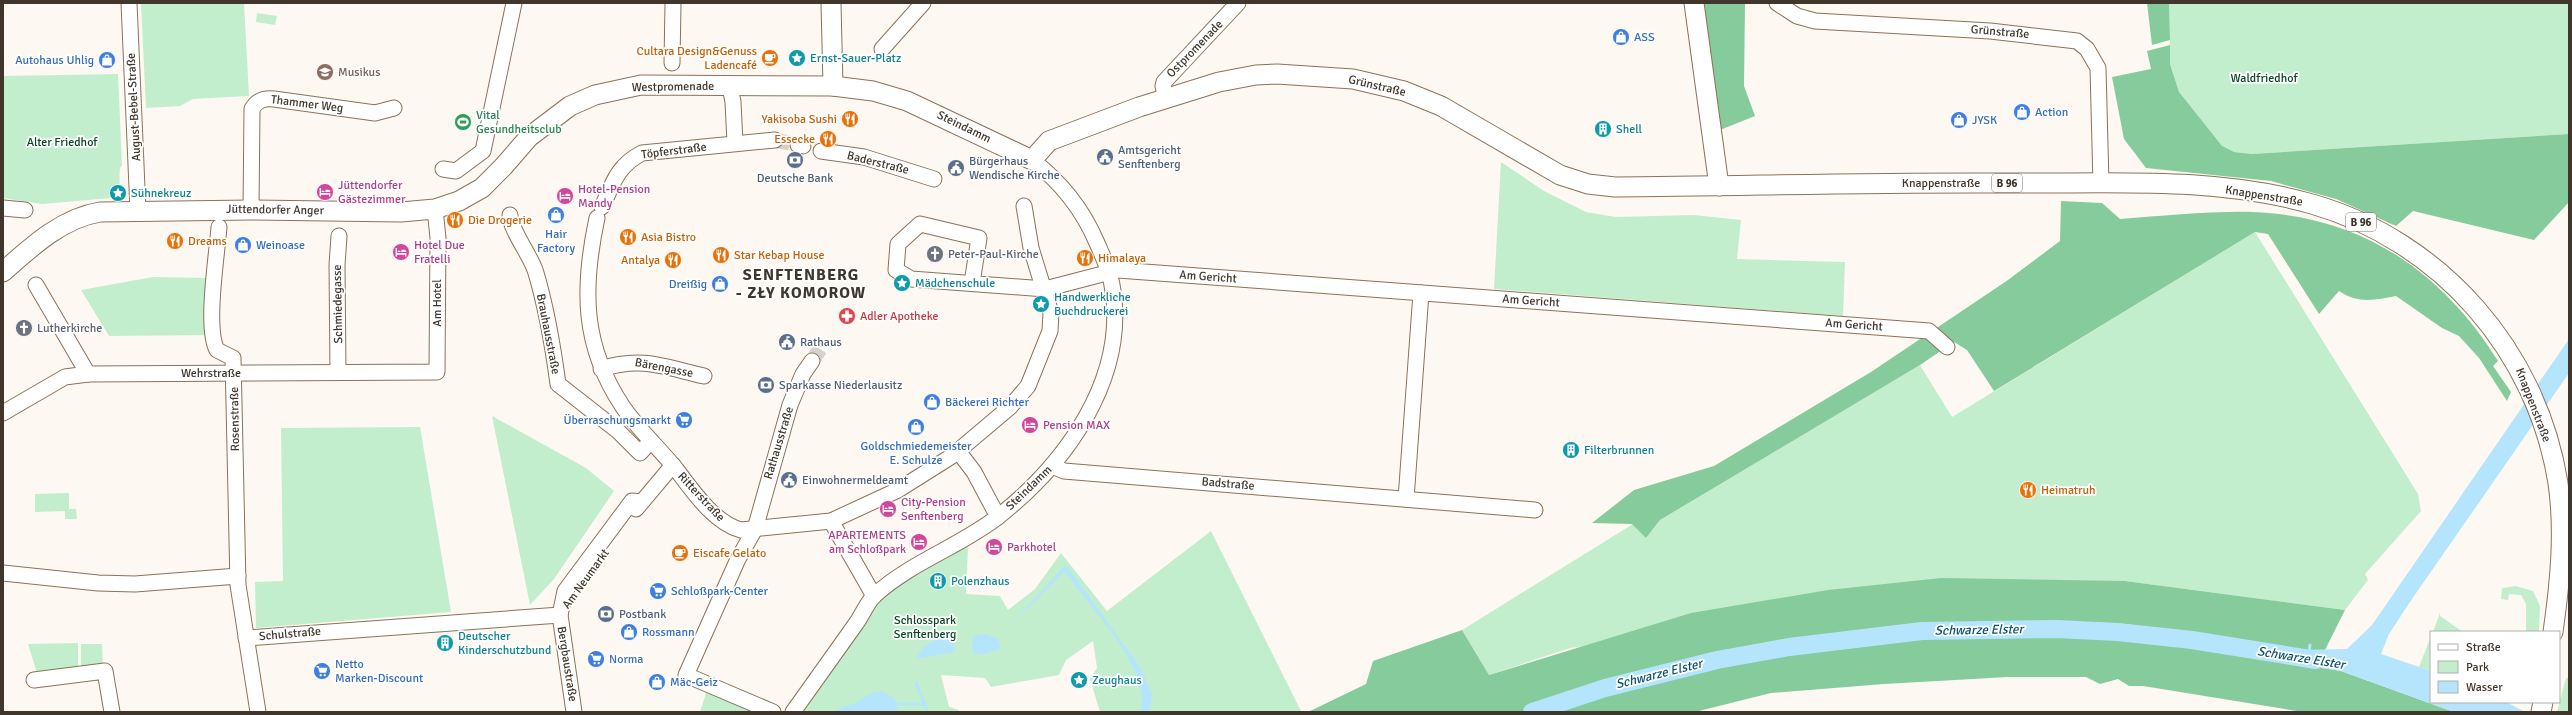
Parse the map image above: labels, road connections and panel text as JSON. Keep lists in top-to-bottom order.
{
  "streets": {
    "main road": [
      "Grünstraße",
      "Westpromenade",
      "Steindamm",
      "Knappenstraße",
      "B 96",
      "Jüttendorfer Anger"
    ],
    "street": [
      "Ostpromenade",
      "Thammer Weg",
      "August-Bebel-Straße",
      "Töpferstraße",
      "Baderstraße",
      "Am Gericht",
      "Am Hotel",
      "Schmiedegasse",
      "Brauhausstraße",
      "Bärengasse",
      "Wehrstraße",
      "Rosenstraße",
      "Rathausstraße",
      "Badstraße",
      "Ritterstraße",
      "Am Neumarkt",
      "Schulstraße",
      "Bergbaustraße"
    ]
  },
  "crossings": [
    ["Grünstraße", "Ostpromenade"],
    ["Grünstraße", "Steindamm"],
    ["Grünstraße", "Knappenstraße"],
    ["Westpromenade", "Steindamm"],
    ["Westpromenade", "Jüttendorfer Anger"],
    ["Westpromenade", "Am Hotel"],
    ["Thammer Weg", "Jüttendorfer Anger"],
    ["August-Bebel-Straße", "Jüttendorfer Anger"],
    ["Steindamm", "Am Gericht"],
    ["Steindamm", "Badstraße"],
    ["Töpferstraße", "Bärengasse"],
    ["Töpferstraße", "Ritterstraße"],
    ["Jüttendorfer Anger", "Am Hotel"],
    ["Am Gericht", "Ritterstraße"],
    ["Am Hotel", "Wehrstraße"],
    ["Schmiedegasse", "Wehrstraße"],
    ["Brauhausstraße", "Ritterstraße"],
    ["Bärengasse", "Ritterstraße"],
    ["Wehrstraße", "Rosenstraße"],
    ["Rosenstraße", "Schulstraße"],
    ["Rathausstraße", "Ritterstraße"],
    ["Ritterstraße", "Am Neumarkt"],
    ["Am Neumarkt", "Schulstraße"],
    ["Am Neumarkt", "Bergbaustraße"],
    ["Schulstraße", "Bergbaustraße"]
  ],
  "districts": ["SENFTENBERG - ZŁY KOMOROW"],
  "water": ["Schwarze Elster"],
  "parks": ["Waldfriedhof", "Alter Friedhof", "Schlosspark Senftenberg"],
  "places": {
    "shop": [
      "ASS",
      "Autohaus Uhlig",
      "Action",
      "JYSK",
      "Hair Factory",
      "Weinoase",
      "Dreißig",
      "Bäckerei Richter",
      "Goldschmiedemeister E. Schulze",
      "Rossmann",
      "Mäc-Geiz"
    ],
    "cafe": ["Cultara Design&Genuss Ladencafé", "Eiscafe Gelato"],
    "place": [
      "Ernst-Sauer-Platz",
      "Sühnekreuz",
      "Mädchenschule",
      "Handwerkliche Buchdruckerei",
      "Zeughaus"
    ],
    "school or university": ["Musikus"],
    "restaurant": [
      "Yakisoba Sushi",
      "Essecke",
      "Die Drogerie",
      "Asia Bistro",
      "Dreams",
      "Star Kebap House",
      "Himalaya",
      "Antalya",
      "Heimatruh"
    ],
    "sports": ["Vital Gesundheitsclub"],
    "building": [
      "Shell",
      "Filterbrunnen",
      "Polenzhaus",
      "Deutscher Kinderschutzbund"
    ],
    "public building": [
      "Amtsgericht Senftenberg",
      "Bürgerhaus Wendische Kirche",
      "Rathaus",
      "Einwohnermeldeamt"
    ],
    "bank": ["Deutsche Bank", "Sparkasse Niederlausitz", "Postbank"],
    "hotel": [
      "Jüttendorfer Gästezimmer",
      "Hotel-Pension Mandy",
      "Hotel Due Fratelli",
      "Pension MAX",
      "City-Pension Senftenberg",
      "APARTEMENTS am Schloßpark",
      "Parkhotel"
    ],
    "church": ["Peter-Paul-Kirche", "Lutherkirche"],
    "pharmacy": ["Adler Apotheke"],
    "supermarket": [
      "Überraschungsmarkt",
      "Schloßpark-Center",
      "Norma",
      "Netto Marken-Discount"
    ]
  },
  "legend": ["Straße", "Park", "Wasser"]
}
